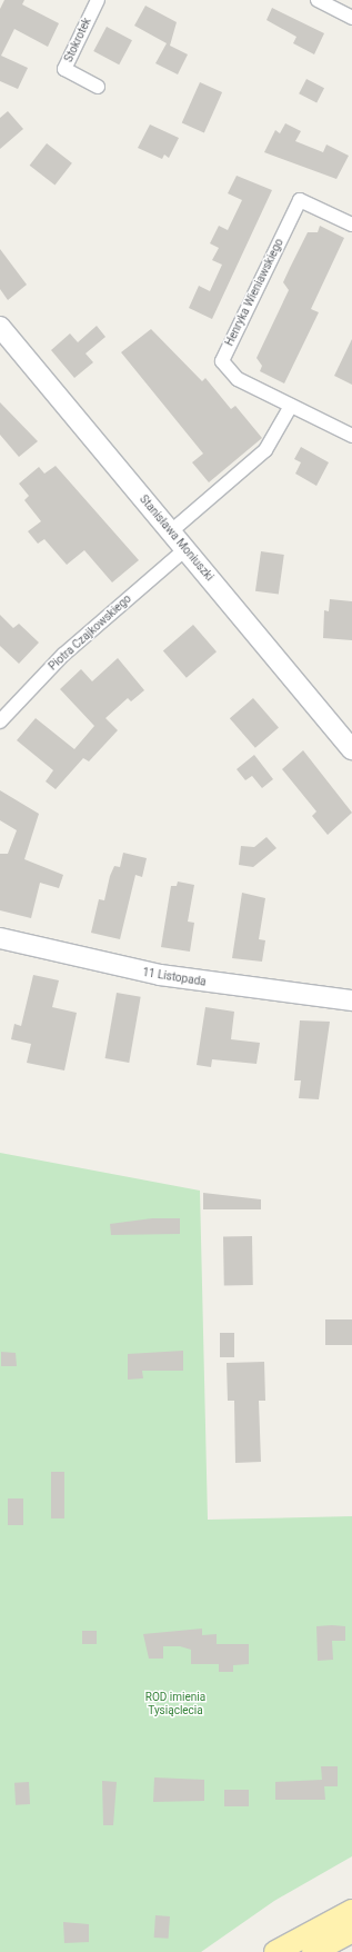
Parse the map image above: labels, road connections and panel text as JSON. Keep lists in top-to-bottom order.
{
  "streets": {
    "street": [
      "Stokrotek",
      "Henryka Wieniawskiego",
      "Stanisława Moniuszki",
      "Piotra Czajkowskiego",
      "11 Listopada"
    ]
  },
  "crossings": [
    ["Stanisława Moniuszki", "Piotra Czajkowskiego"]
  ],
  "parks": ["ROD imienia Tysiąclecia"]
}
